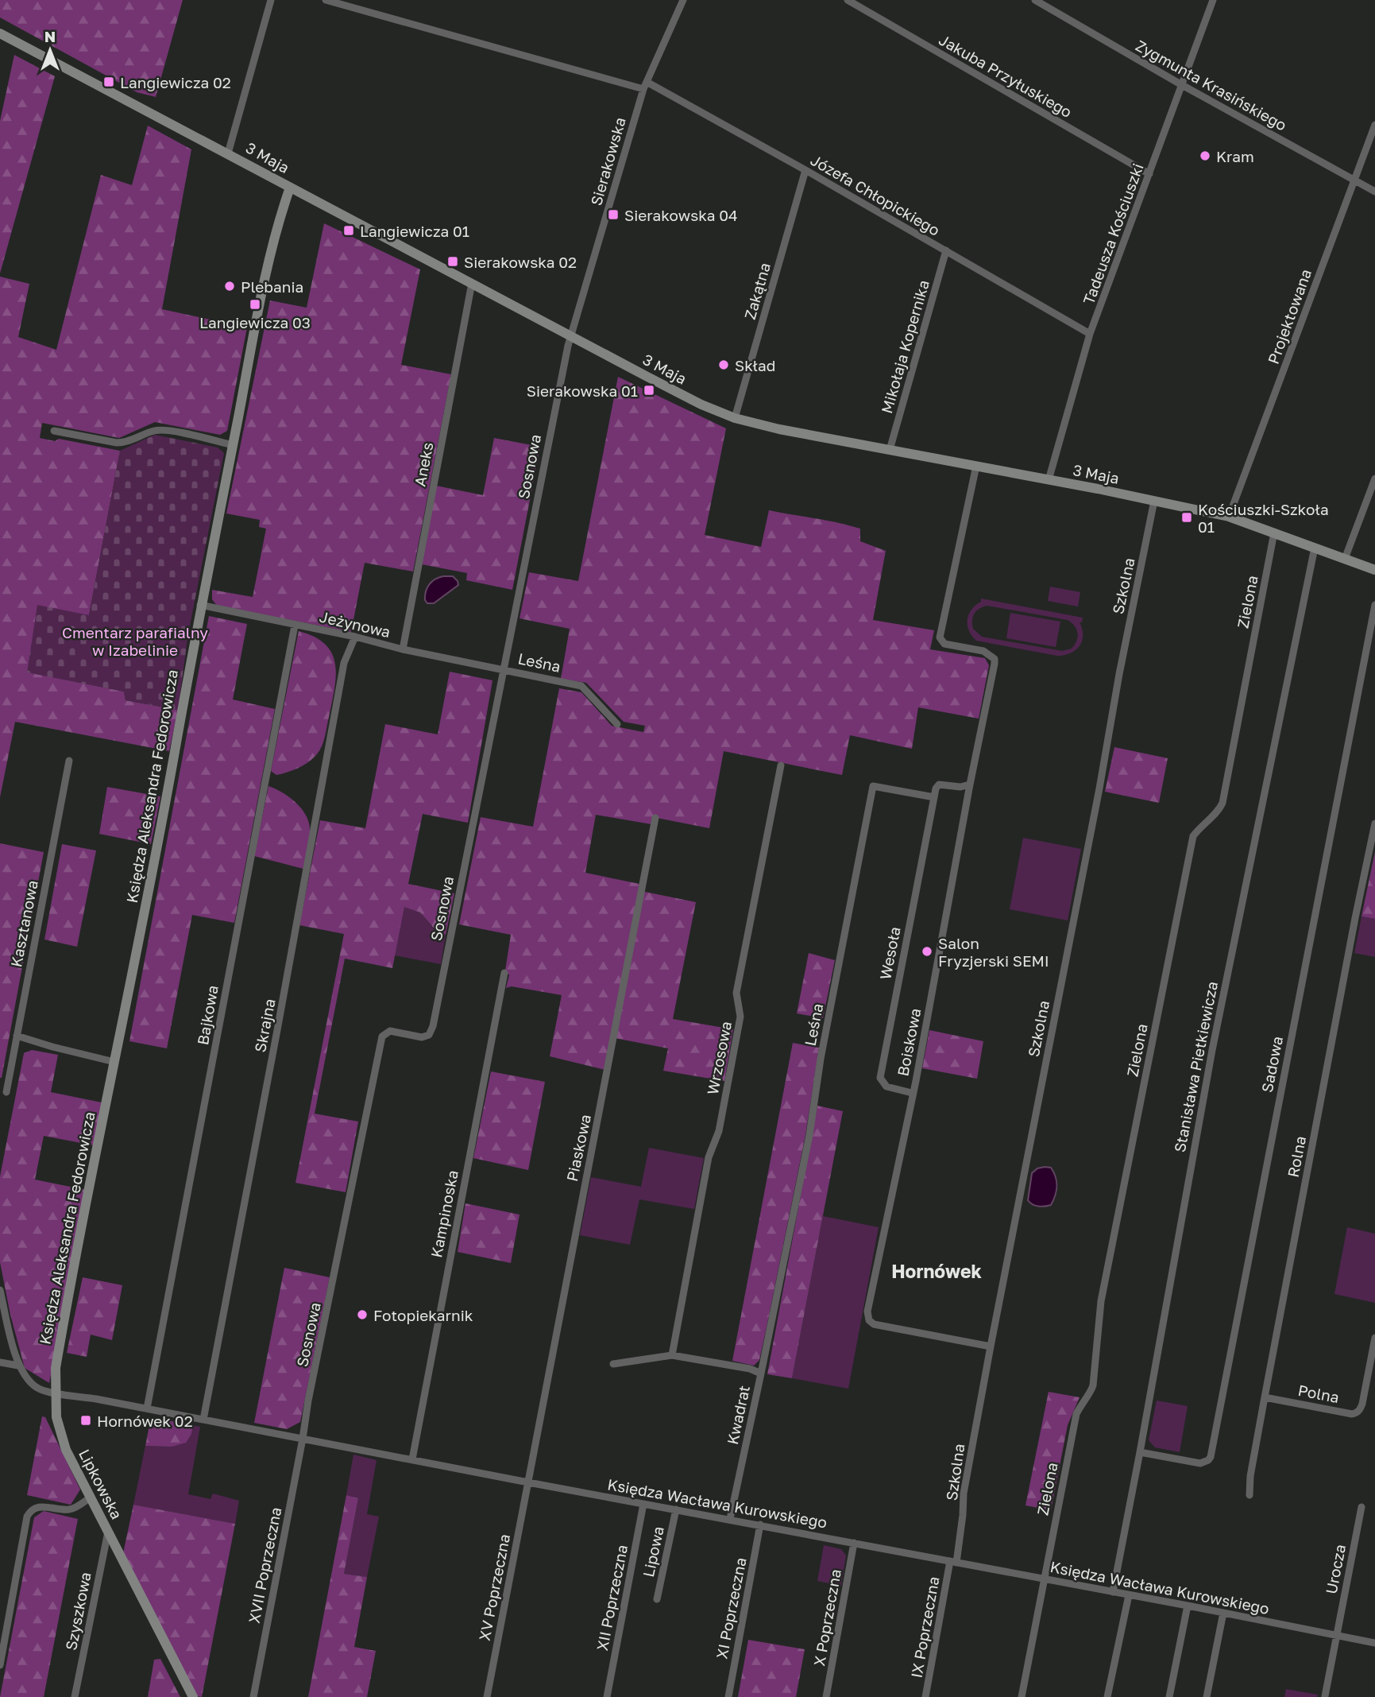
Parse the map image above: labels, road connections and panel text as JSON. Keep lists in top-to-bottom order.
{
  "streets": {
    "street": [
      "Jakuba Przyłuskiego",
      "Zygmunta Krasińskiego",
      "3 Maja",
      "Sierakowska",
      "Józefa Chłopickiego",
      "Tadeusza Kościuszki",
      "Zakątna",
      "Projektowana",
      "Mikołaja Kopernika",
      "Aneks",
      "Sosnowa",
      "Szkolna",
      "Zielona",
      "Jeżynowa",
      "Leśna",
      "Księdza Aleksandra Fedorowicza",
      "Kasztanowa",
      "Wesoła",
      "Bajkowa",
      "Skrajna",
      "Boiskowa",
      "Wrzosowa",
      "Sadowa",
      "Stanisława Pietkiewicza",
      "Piaskowa",
      "Rolna",
      "Kampinoska",
      "Polna",
      "Kwadrat",
      "Lipkowska",
      "Księdza Wacława Kurowskiego",
      "Lipowa",
      "XVII Poprzeczna",
      "Urocza",
      "XV Poprzeczna",
      "XII Poprzeczna",
      "XI Poprzeczna",
      "Szyszkowa",
      "X Poprzeczna",
      "IX Poprzeczna"
    ]
  },
  "crossings": [
    ["Jakuba Przyłuskiego", "Tadeusza Kościuszki"],
    ["Zygmunta Krasińskiego", "Tadeusza Kościuszki"],
    ["Zygmunta Krasińskiego", "Projektowana"],
    ["3 Maja", "Sierakowska"],
    ["3 Maja", "Tadeusza Kościuszki"],
    ["3 Maja", "Zakątna"],
    ["3 Maja", "Projektowana"],
    ["3 Maja", "Mikołaja Kopernika"],
    ["3 Maja", "Aneks"],
    ["3 Maja", "Sosnowa"],
    ["3 Maja", "Szkolna"],
    ["3 Maja", "Zielona"],
    ["3 Maja", "Księdza Aleksandra Fedorowicza"],
    ["3 Maja", "Boiskowa"],
    ["3 Maja", "Stanisława Pietkiewicza"],
    ["Sierakowska", "Józefa Chłopickiego"],
    ["Sierakowska", "Sosnowa"],
    ["Józefa Chłopickiego", "Tadeusza Kościuszki"],
    ["Józefa Chłopickiego", "Zakątna"],
    ["Józefa Chłopickiego", "Mikołaja Kopernika"],
    ["Aneks", "Jeżynowa"],
    ["Sosnowa", "Jeżynowa"],
    ["Sosnowa", "Leśna"],
    ["Sosnowa", "Księdza Wacława Kurowskiego"],
    ["Sosnowa", "XVII Poprzeczna"],
    ["Szkolna", "Boiskowa"],
    ["Szkolna", "Księdza Wacława Kurowskiego"],
    ["Szkolna", "IX Poprzeczna"],
    ["Zielona", "Księdza Wacława Kurowskiego"],
    ["Jeżynowa", "Leśna"],
    ["Jeżynowa", "Księdza Aleksandra Fedorowicza"],
    ["Jeżynowa", "Bajkowa"],
    ["Jeżynowa", "Skrajna"],
    ["Leśna", "Wesoła"],
    ["Leśna", "Kwadrat"],
    ["Księdza Aleksandra Fedorowicza", "Lipkowska"],
    ["Księdza Aleksandra Fedorowicza", "Księdza Wacława Kurowskiego"],
    ["Wesoła", "Boiskowa"],
    ["Bajkowa", "Księdza Wacława Kurowskiego"],
    ["Skrajna", "Księdza Wacława Kurowskiego"],
    ["Wrzosowa", "Kwadrat"],
    ["Sadowa", "Stanisława Pietkiewicza"],
    ["Stanisława Pietkiewicza", "Księdza Wacława Kurowskiego"],
    ["Piaskowa", "Księdza Wacława Kurowskiego"],
    ["Piaskowa", "XV Poprzeczna"],
    ["Rolna", "Polna"],
    ["Kampinoska", "Księdza Wacława Kurowskiego"],
    ["Kwadrat", "Księdza Wacława Kurowskiego"],
    ["Lipkowska", "Księdza Wacława Kurowskiego"],
    ["Lipkowska", "Szyszkowa"],
    ["Księdza Wacława Kurowskiego", "Lipowa"],
    ["Księdza Wacława Kurowskiego", "XVII Poprzeczna"],
    ["Księdza Wacława Kurowskiego", "Urocza"],
    ["Księdza Wacława Kurowskiego", "XV Poprzeczna"],
    ["Księdza Wacława Kurowskiego", "XII Poprzeczna"],
    ["Księdza Wacława Kurowskiego", "XI Poprzeczna"],
    ["Księdza Wacława Kurowskiego", "X Poprzeczna"],
    ["Księdza Wacława Kurowskiego", "IX Poprzeczna"]
  ],
  "districts": ["Hornówek"],
  "parks": ["Cmentarz parafialny w Izabelinie"],
  "places": {
    "transit": [
      "Langiewicza 02",
      "Sierakowska 04",
      "Langiewicza 01",
      "Sierakowska 02",
      "Langiewicza 03",
      "Sierakowska 01",
      "Kościuszki-Szkoła 01",
      "Hornówek 02"
    ],
    "other": [
      "Kram",
      "Plebania",
      "Skład",
      "Salon Fryzjerski SEMI",
      "Fotopiekarnik"
    ]
  },
  "north": "top"
}
